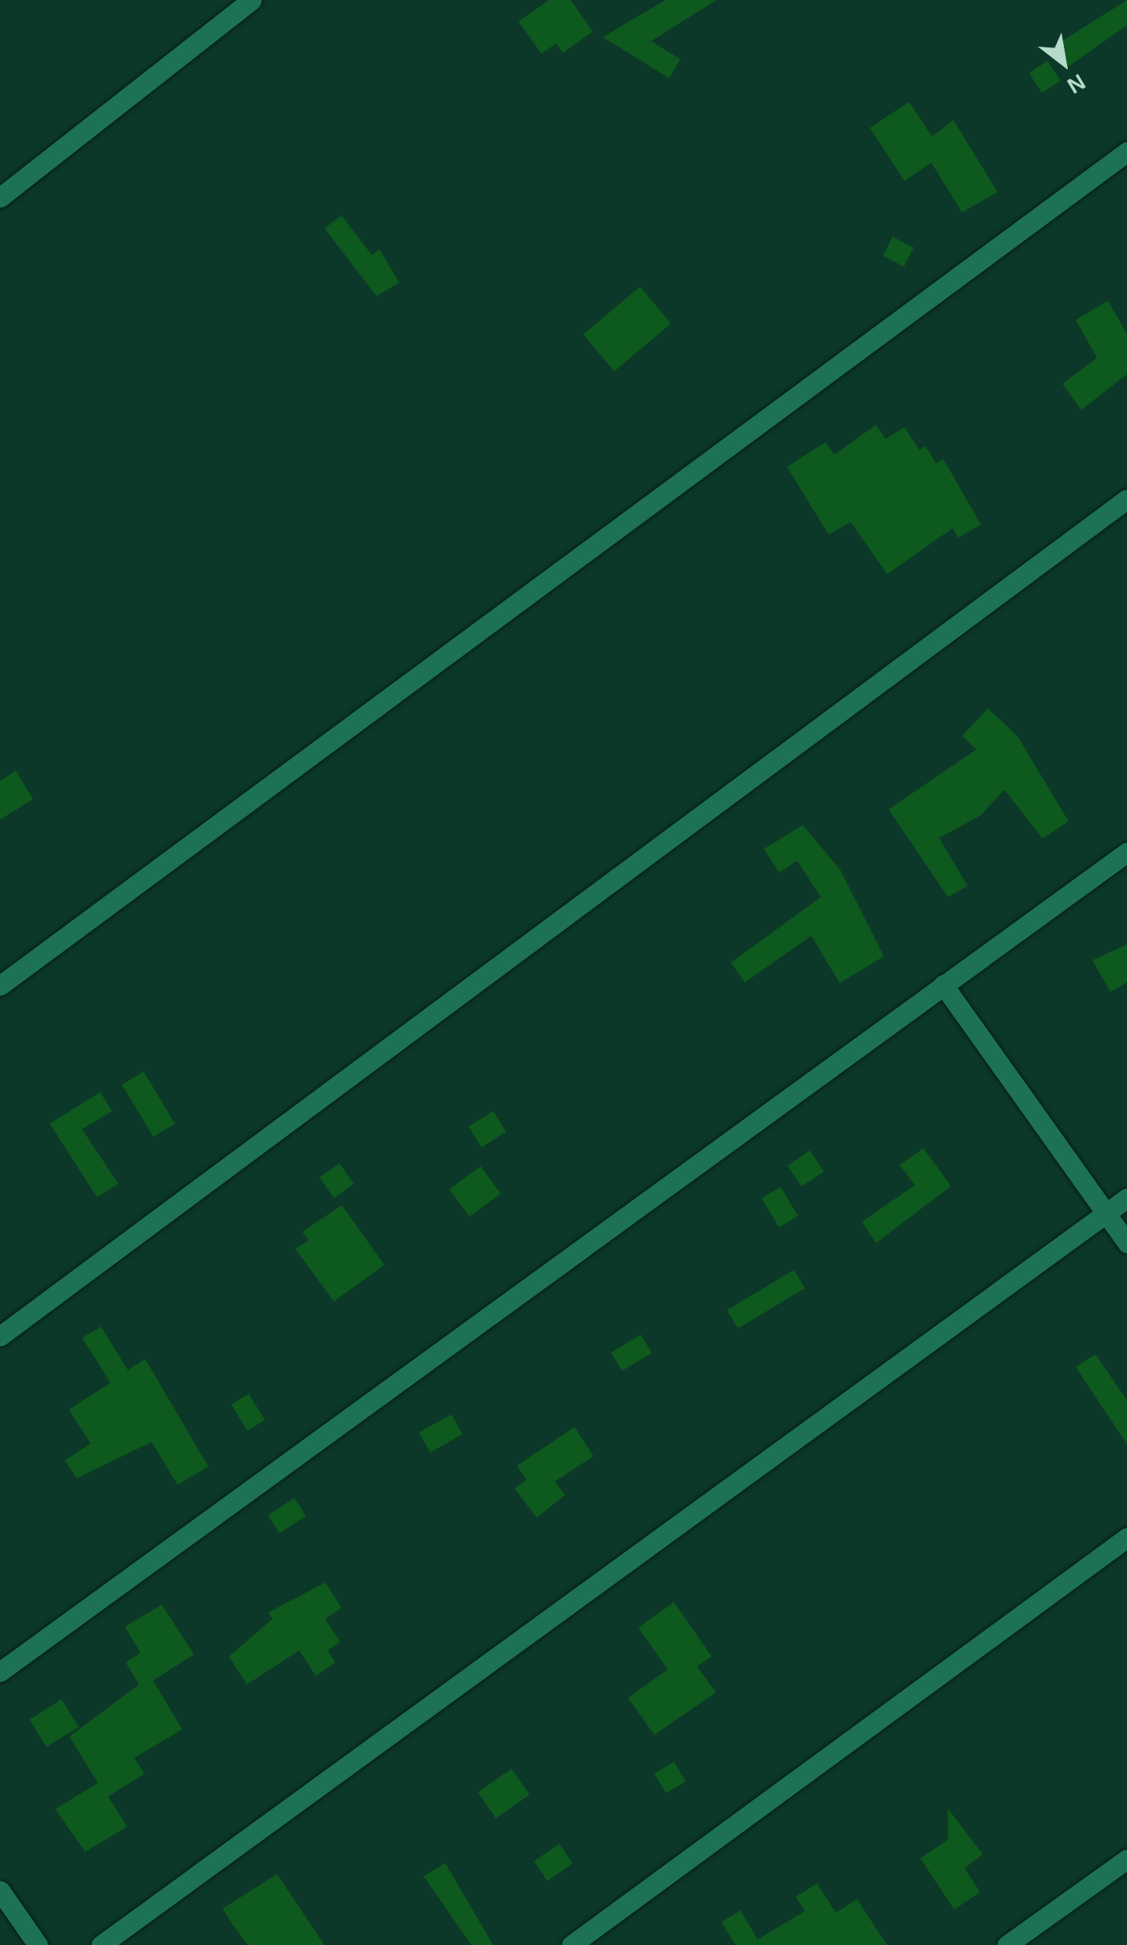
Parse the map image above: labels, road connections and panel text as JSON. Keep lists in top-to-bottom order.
{
  "north": "bottom right"
}
